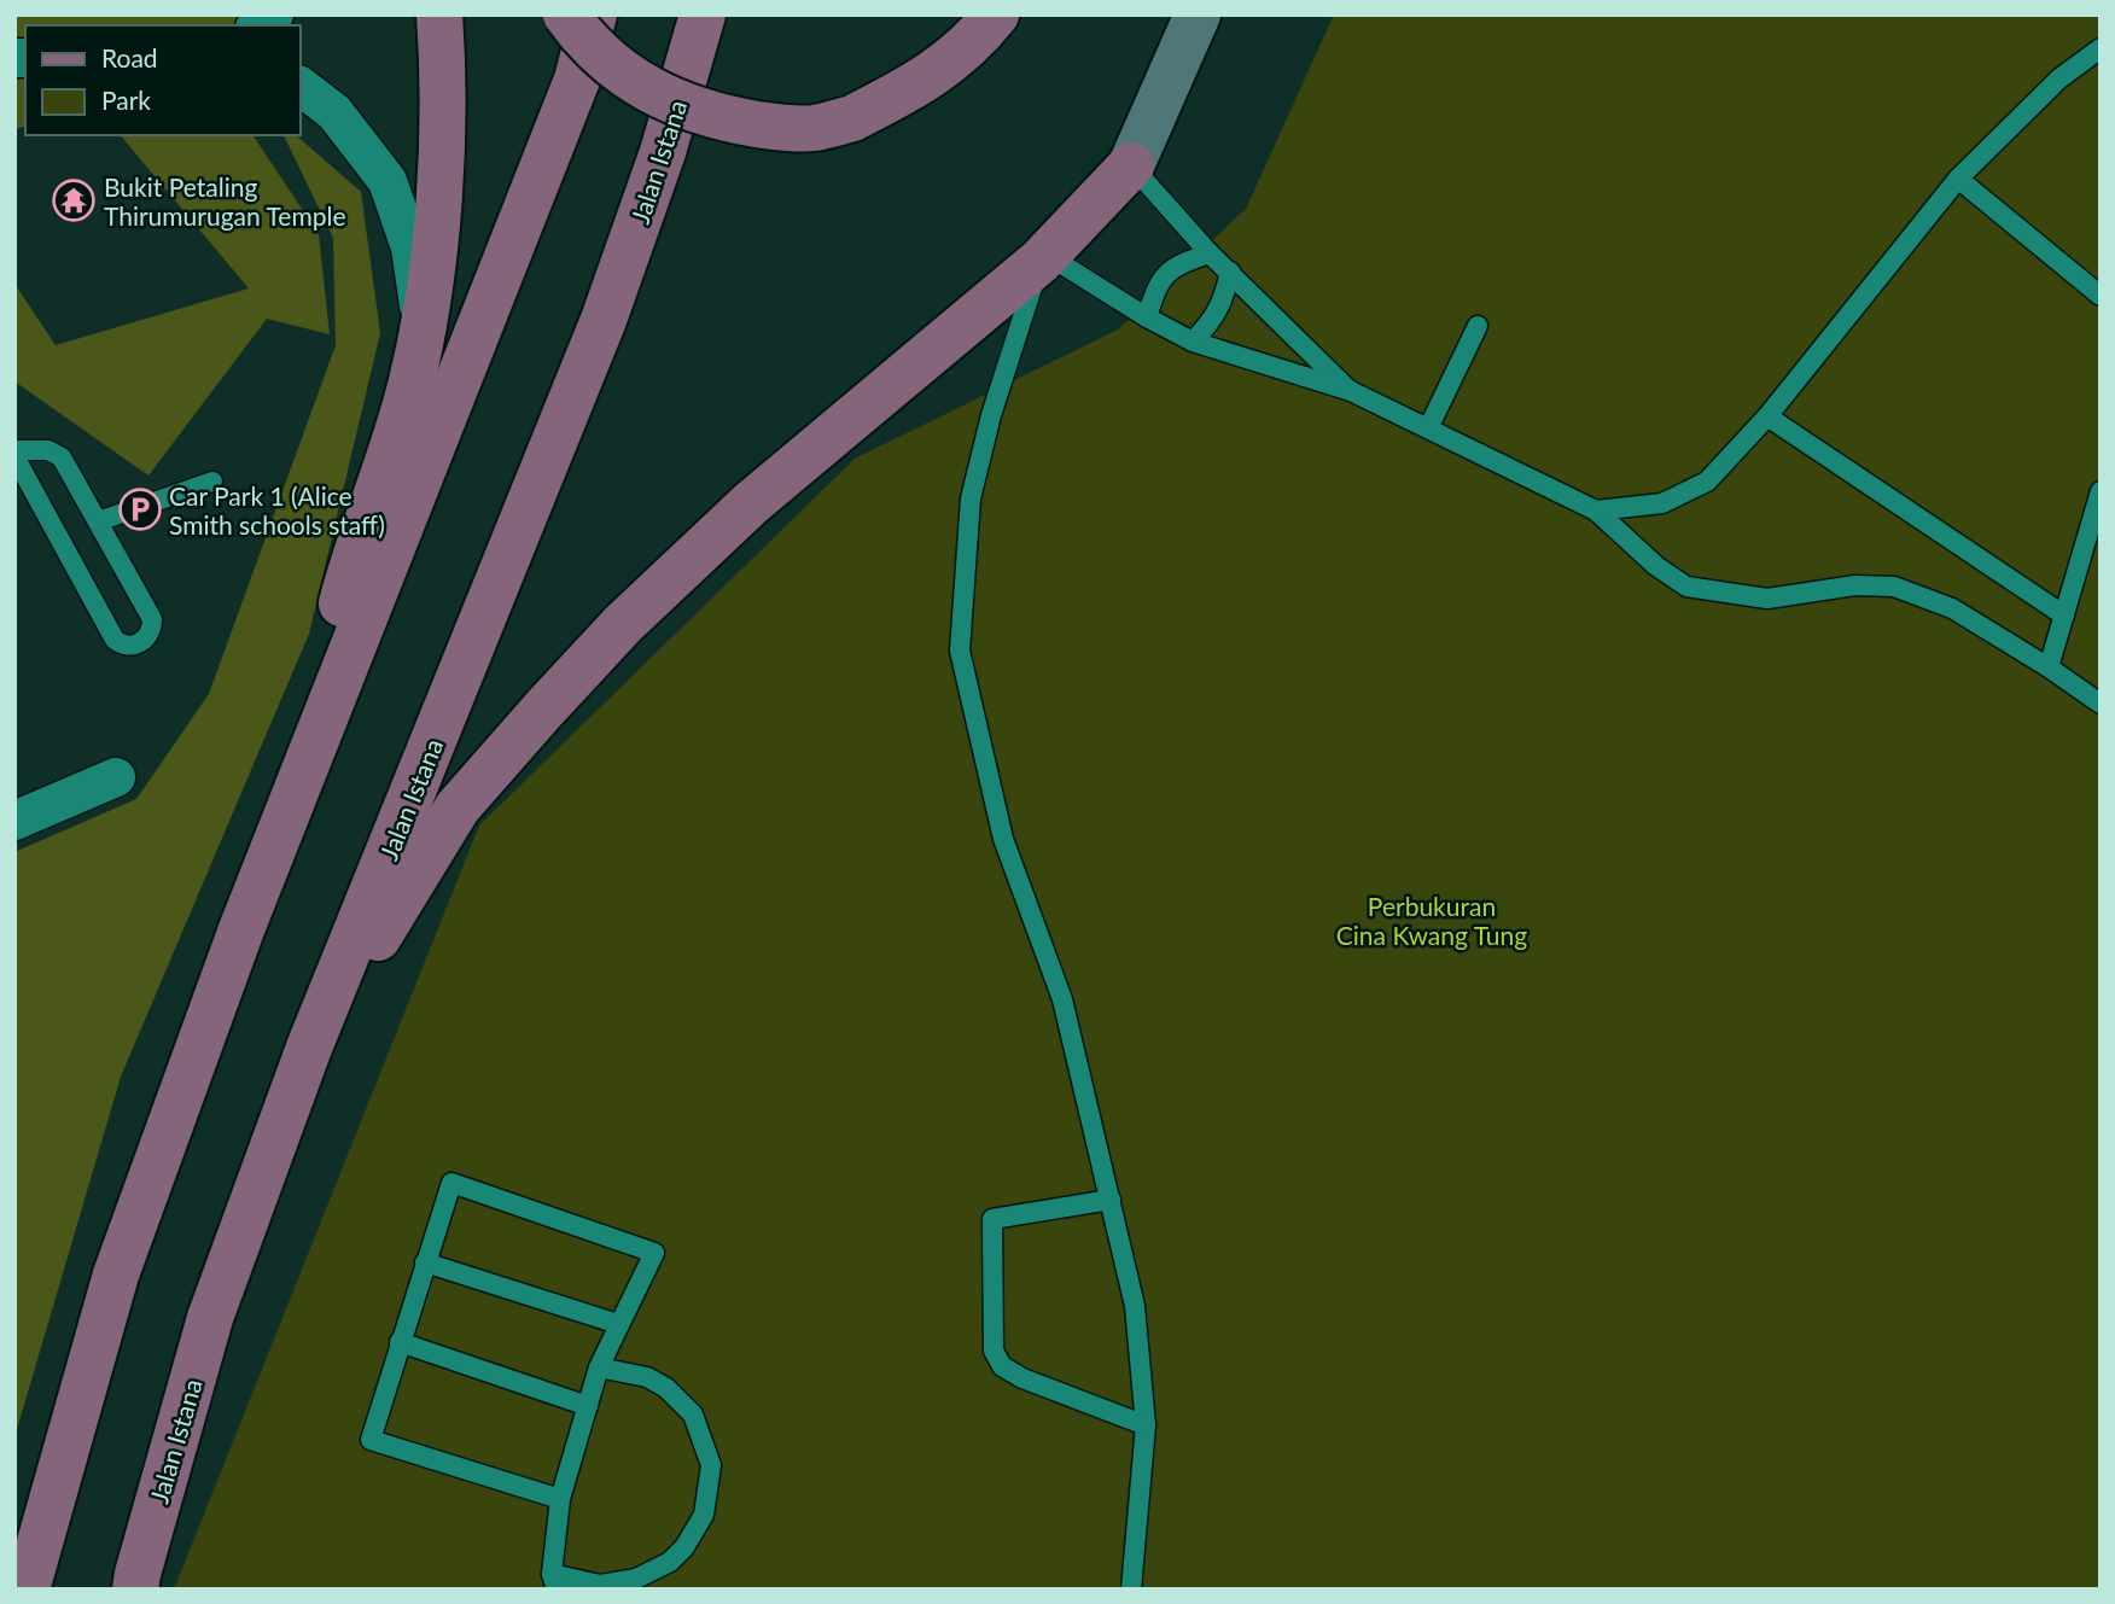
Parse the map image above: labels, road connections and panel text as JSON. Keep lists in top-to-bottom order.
{
  "streets": {
    "main road": ["Jalan Istana"]
  },
  "parks": ["Perbukuran Cina Kwang Tung"],
  "places": {
    "temple": ["Bukit Petaling Thirumurugan Temple"],
    "parking": ["Car Park 1 (Alice Smith schools staff)"]
  },
  "legend": ["Road", "Park"]
}
